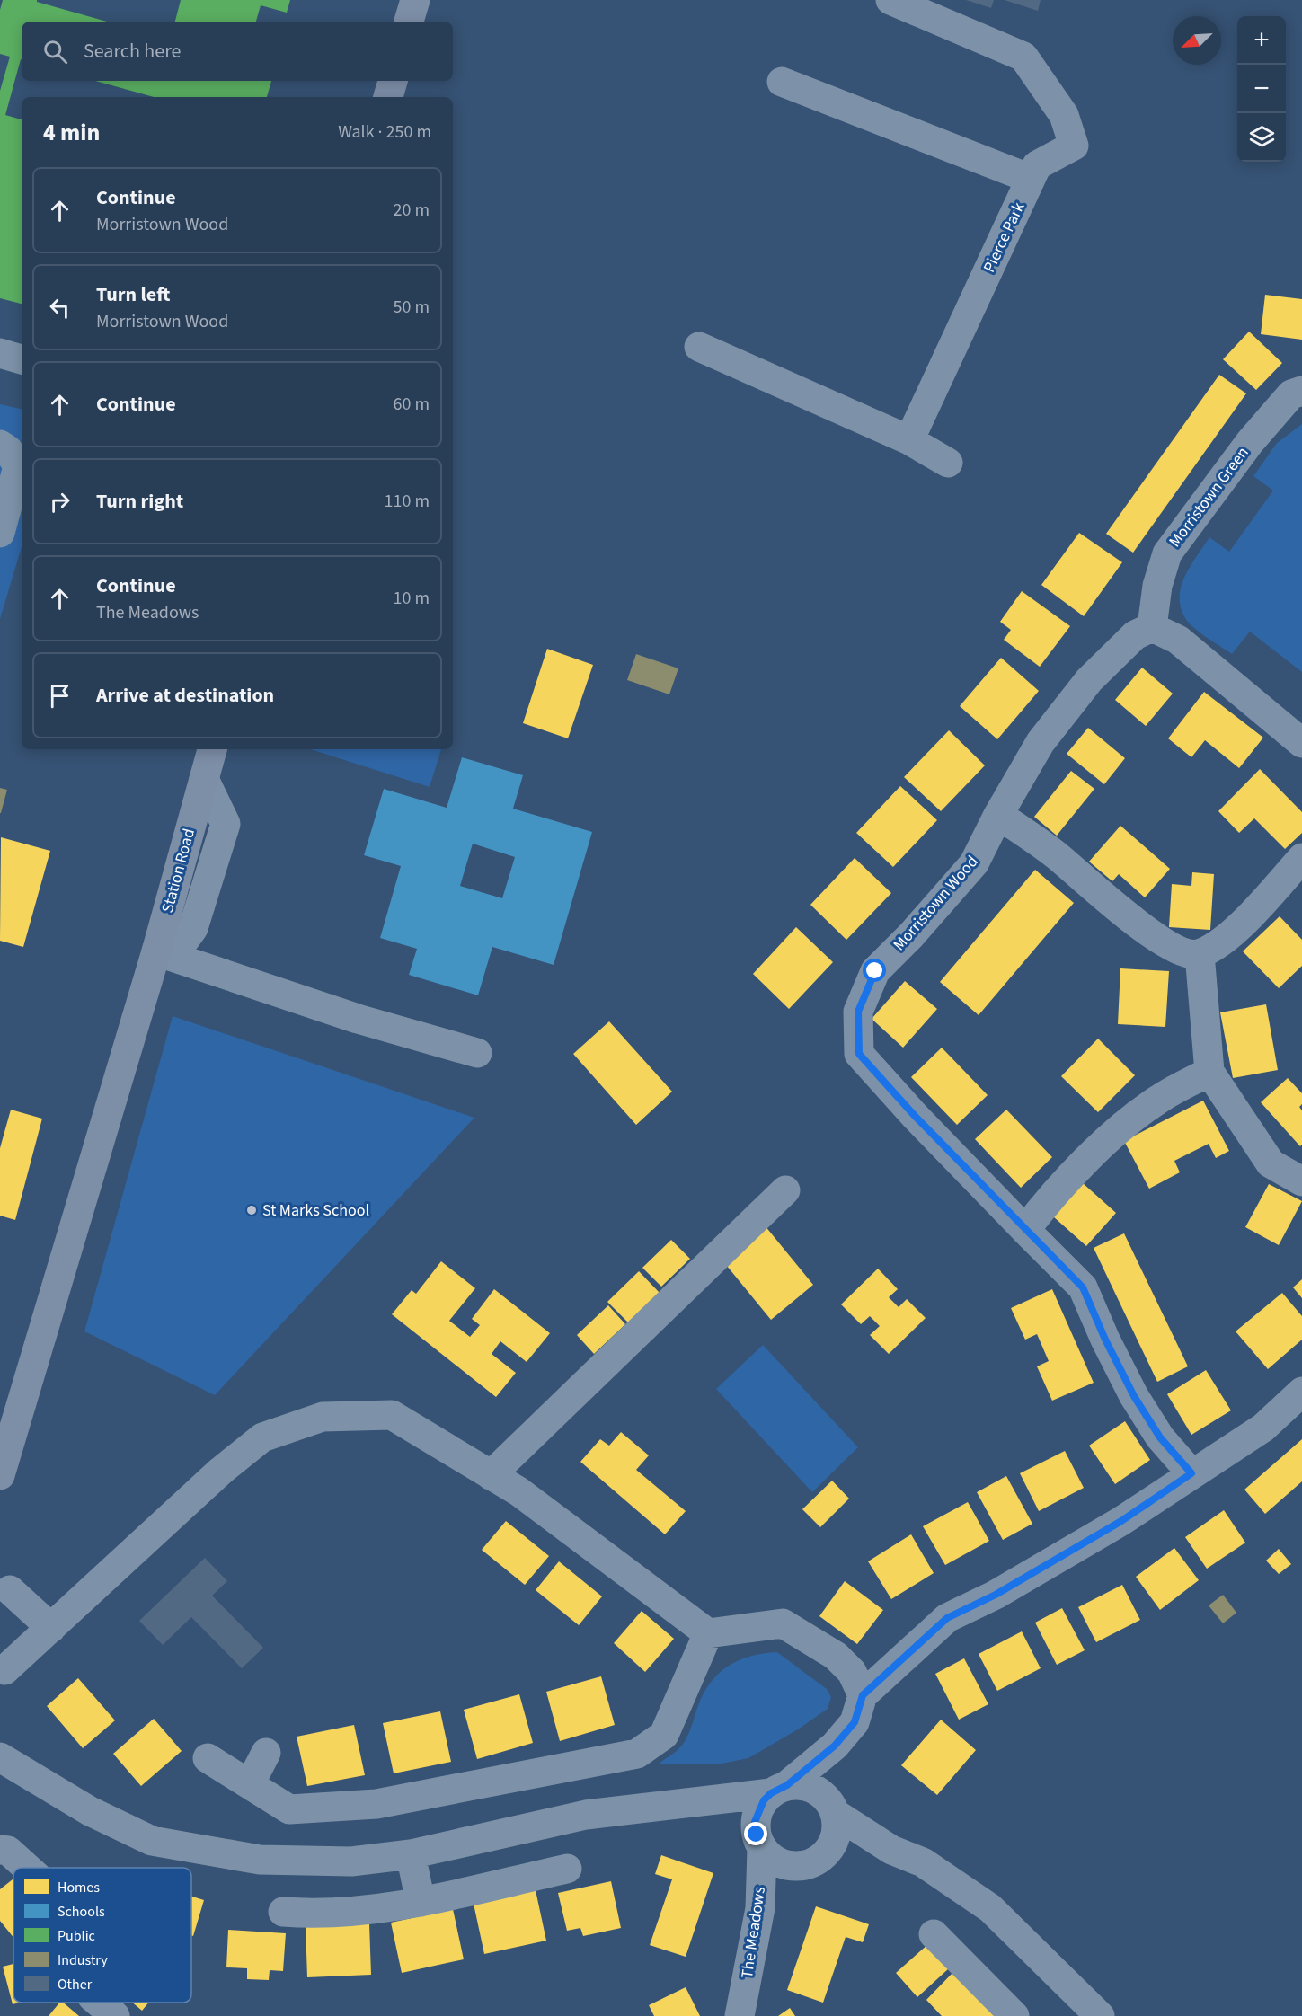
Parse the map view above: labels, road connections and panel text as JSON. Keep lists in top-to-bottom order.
{
  "streets": {
    "main road": ["Station Road"],
    "street": [
      "Pierce Park",
      "Morristown Green",
      "Morristown Wood",
      "The Meadows"
    ]
  },
  "crossings": [
    ["Morristown Green", "Morristown Wood"]
  ],
  "places": ["St Marks School"],
  "legend": [
    "Homes",
    "Schools",
    "Public",
    "Industry",
    "Other"
  ],
  "north": "bottom left",
  "page": {
    "map_buttons": ["+", "−"],
    "search": "Search here",
    "heading": ["4 min", "Walk · 250 m"],
    "list": [
      ["Continue", "Morristown Wood", "20 m"],
      ["Turn left", "Morristown Wood", "50 m"],
      ["Continue", "60 m"],
      ["Turn right", "110 m"],
      ["Continue", "The Meadows", "10 m"],
      "Arrive at destination"
    ]
  }
}
